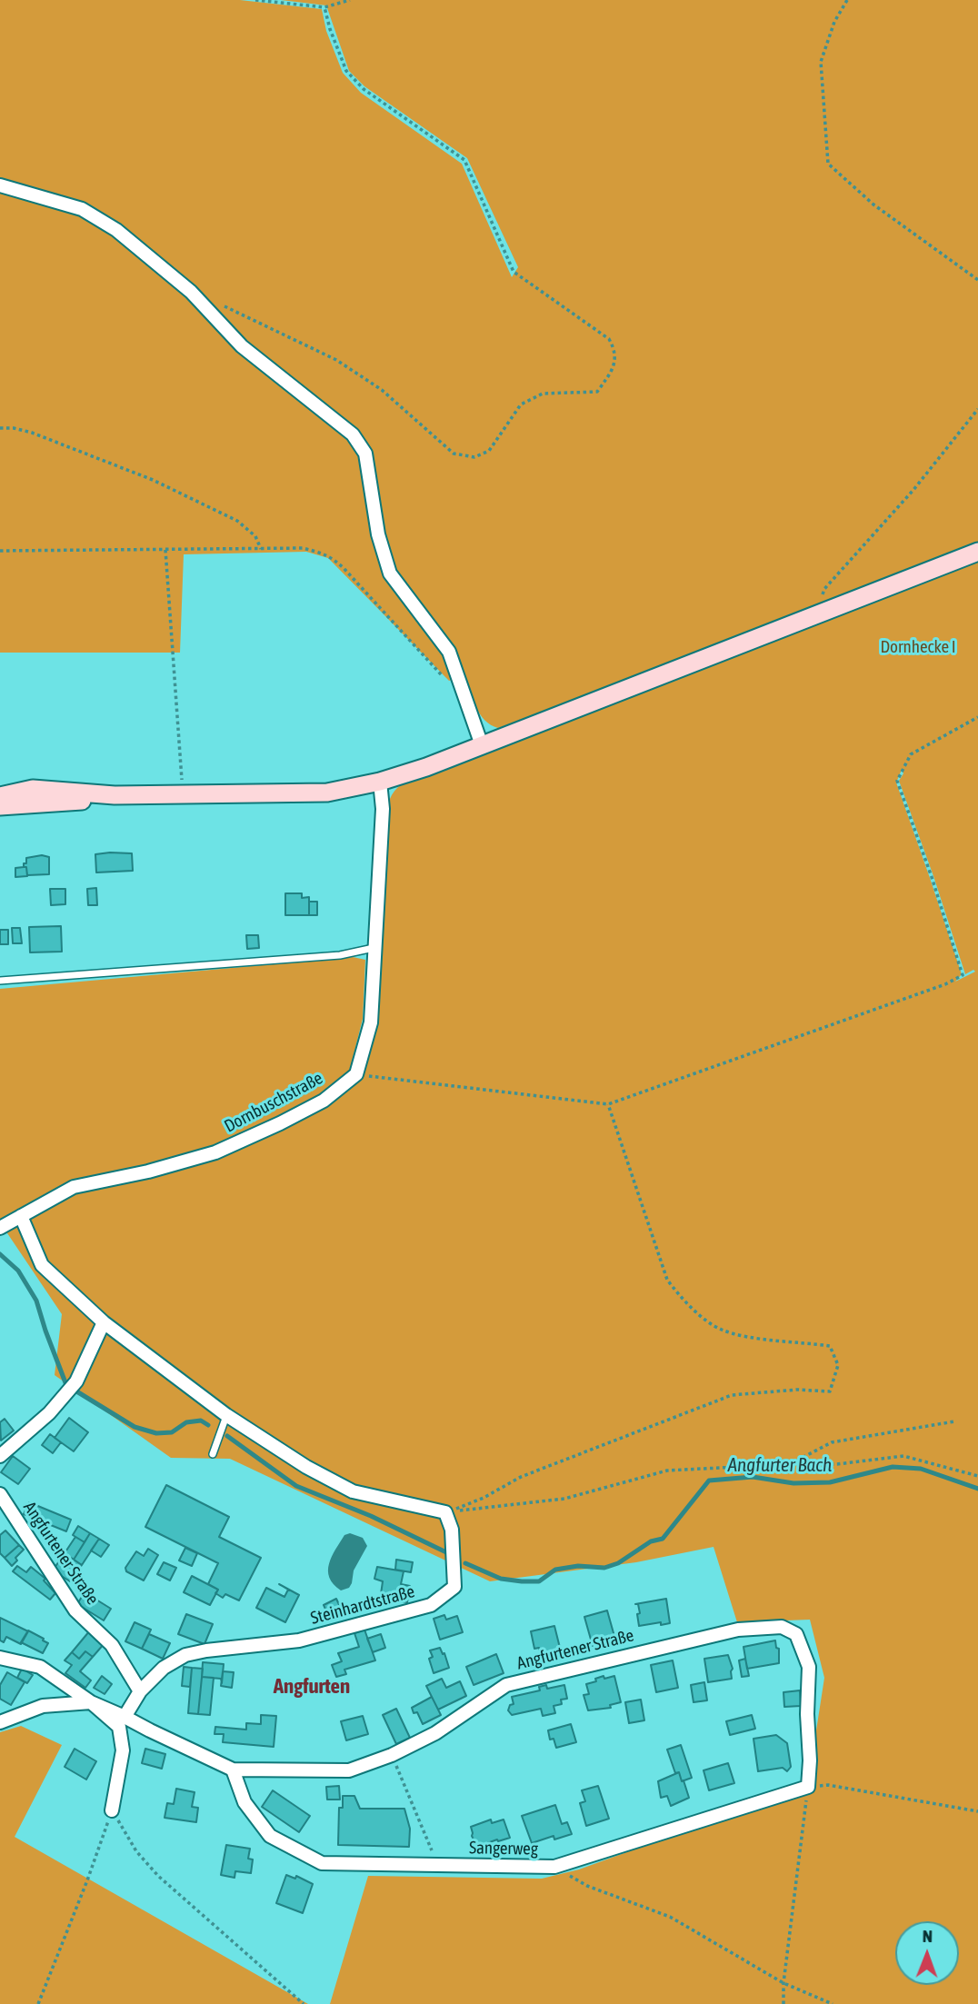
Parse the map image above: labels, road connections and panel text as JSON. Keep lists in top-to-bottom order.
{
  "streets": {
    "street": [
      "Dornbuschstraße",
      "Angfurtener Straße",
      "Steinhardtstraße",
      "Sangerweg"
    ]
  },
  "crossings": [
    ["Angfurtener Straße", "Steinhardtstraße"],
    ["Angfurtener Straße", "Sangerweg"]
  ],
  "districts": ["Angfurten"],
  "water": ["Angfurter Bach"],
  "parks": ["Dornhecke I"],
  "north": "top"
}
